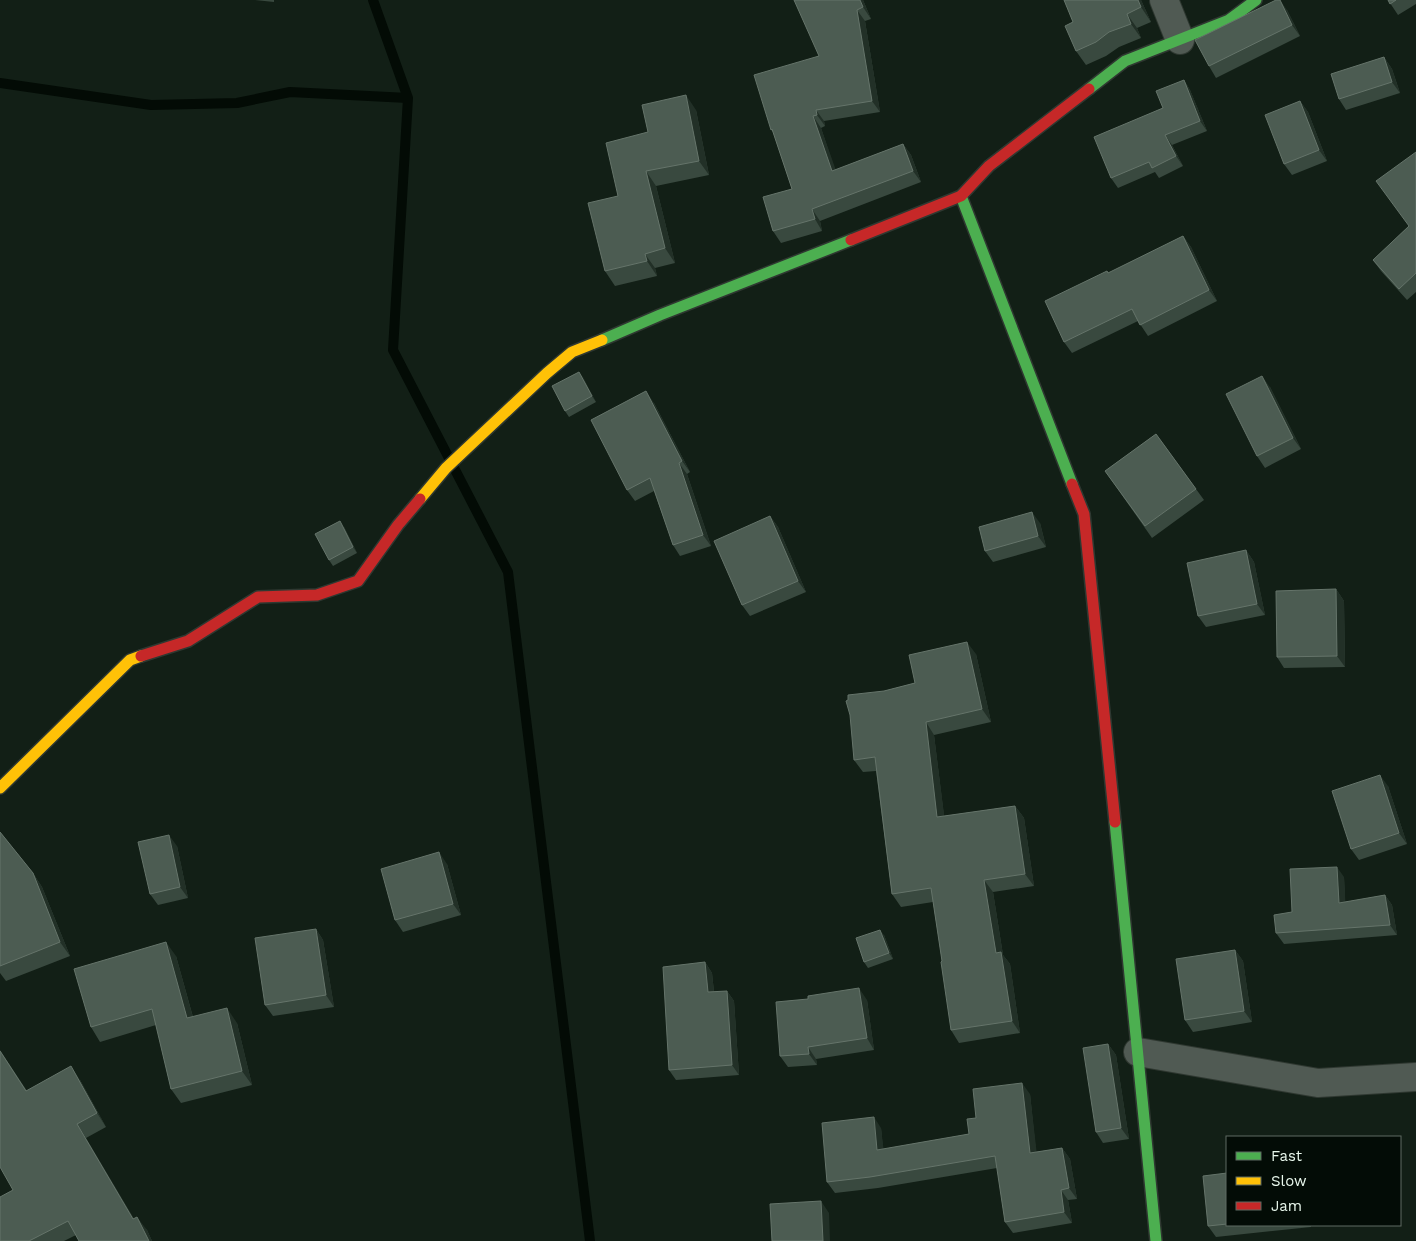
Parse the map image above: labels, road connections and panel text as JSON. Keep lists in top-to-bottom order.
{
  "legend": ["Fast", "Slow", "Jam"]
}
